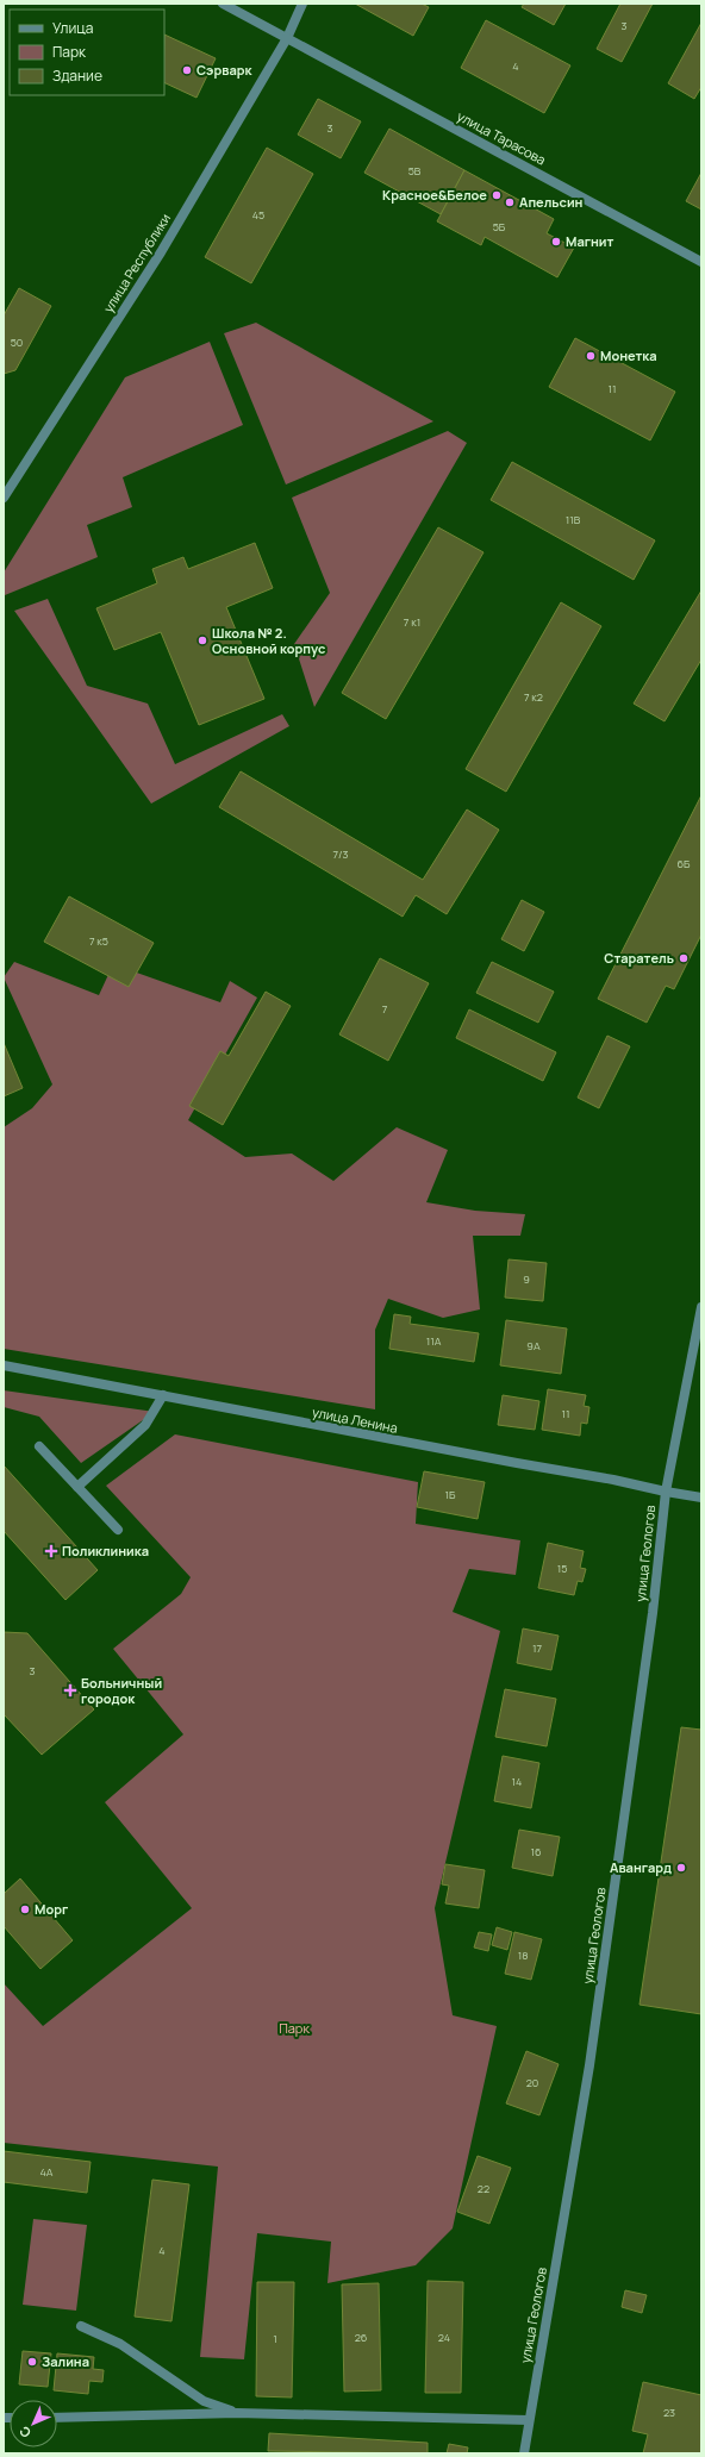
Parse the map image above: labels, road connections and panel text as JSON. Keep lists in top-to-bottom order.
{
  "streets": {
    "street": [
      "улица Тарасова",
      "улица Республики",
      "улица Ленина",
      "улица Геологов"
    ]
  },
  "crossings": [
    ["улица Тарасова", "улица Республики"],
    ["улица Ленина", "улица Геологов"]
  ],
  "parks": ["Парк"],
  "places": {
    "other": [
      "Сэрварк",
      "Красное&Белое",
      "Апельсин",
      "Магнит",
      "Монетка",
      "Школа № 2. Основной корпус",
      "Старатель",
      "Авангард",
      "Морг",
      "Залина"
    ],
    "health": ["Поликлиника", "Больничный городок"]
  },
  "house_numbers": [
    "3",
    "4",
    "3",
    "5В",
    "45",
    "5Б",
    "50",
    "11",
    "11В",
    "7 к1",
    "7 к2",
    "7/3",
    "6Б",
    "7 к5",
    "7",
    "9",
    "11А",
    "9А",
    "11",
    "1Б",
    "15",
    "17",
    "3",
    "14",
    "16",
    "18",
    "20",
    "4А",
    "22",
    "4",
    "26",
    "24",
    "1",
    "23"
  ],
  "legend": ["Улица", "Парк", "Здание"],
  "north": "bottom left"
}
